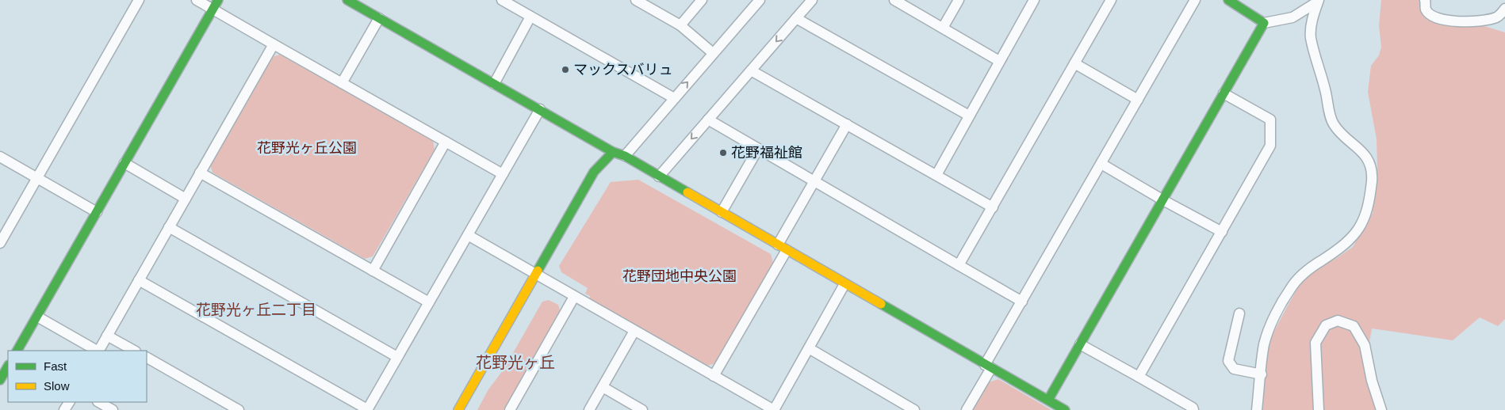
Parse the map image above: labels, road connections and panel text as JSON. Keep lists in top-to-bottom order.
{
  "districts": ["花野光ヶ丘二丁目", "花野光ヶ丘"],
  "parks": ["花野光ヶ丘公園", "花野団地中央公園"],
  "places": ["マックスバリュ", "花野福祉館"],
  "legend": ["Fast", "Slow"]
}
